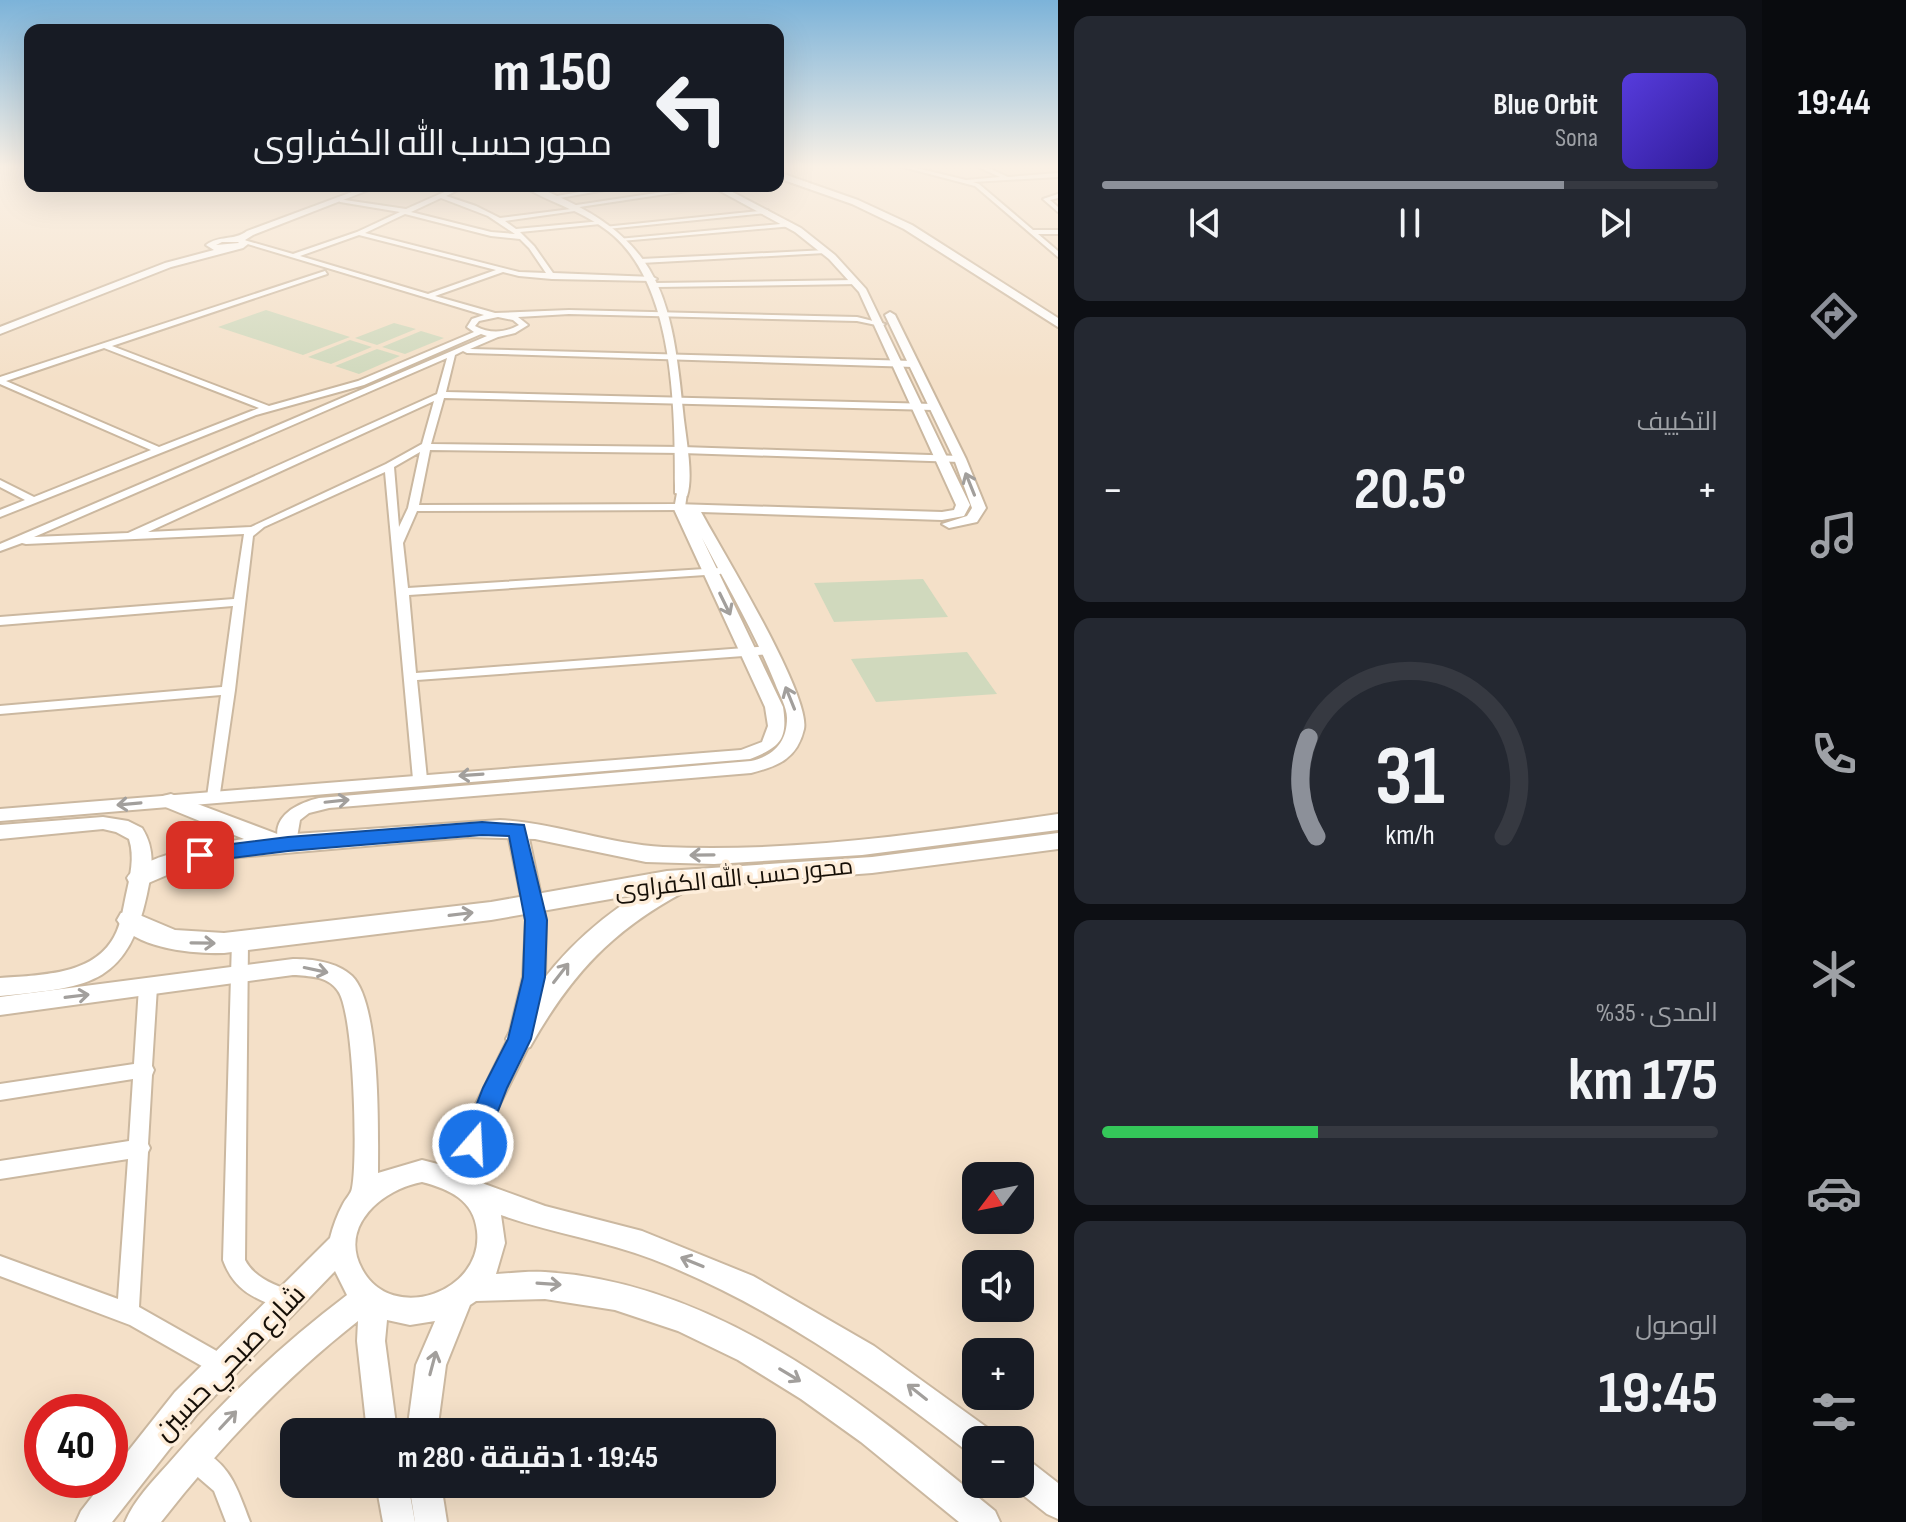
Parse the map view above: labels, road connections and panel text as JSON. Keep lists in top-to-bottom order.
{
  "streets": {
    "main road": ["محور حسب الله الكفراوى"],
    "street": ["شارع صبحي حسين"]
  },
  "north": "bottom left",
  "page": {
    "tabs": "19:44",
    "turn": ["150 m", "محور حسب الله الكفراوى"],
    "song": ["Blue Orbit", "Sona"],
    "tile": [
      "التكييف",
      ["المدى · 35%", "175 km"],
      ["الوصول", "19:45"]
    ],
    "heat": ["−", "20.5°", "+"],
    "map_buttons": ["+", "−"],
    "limit": "40",
    "trip": "19:45 · 1 دقيقة · 280 m",
    "gauge": ["31", "km/h"]
  }
}
